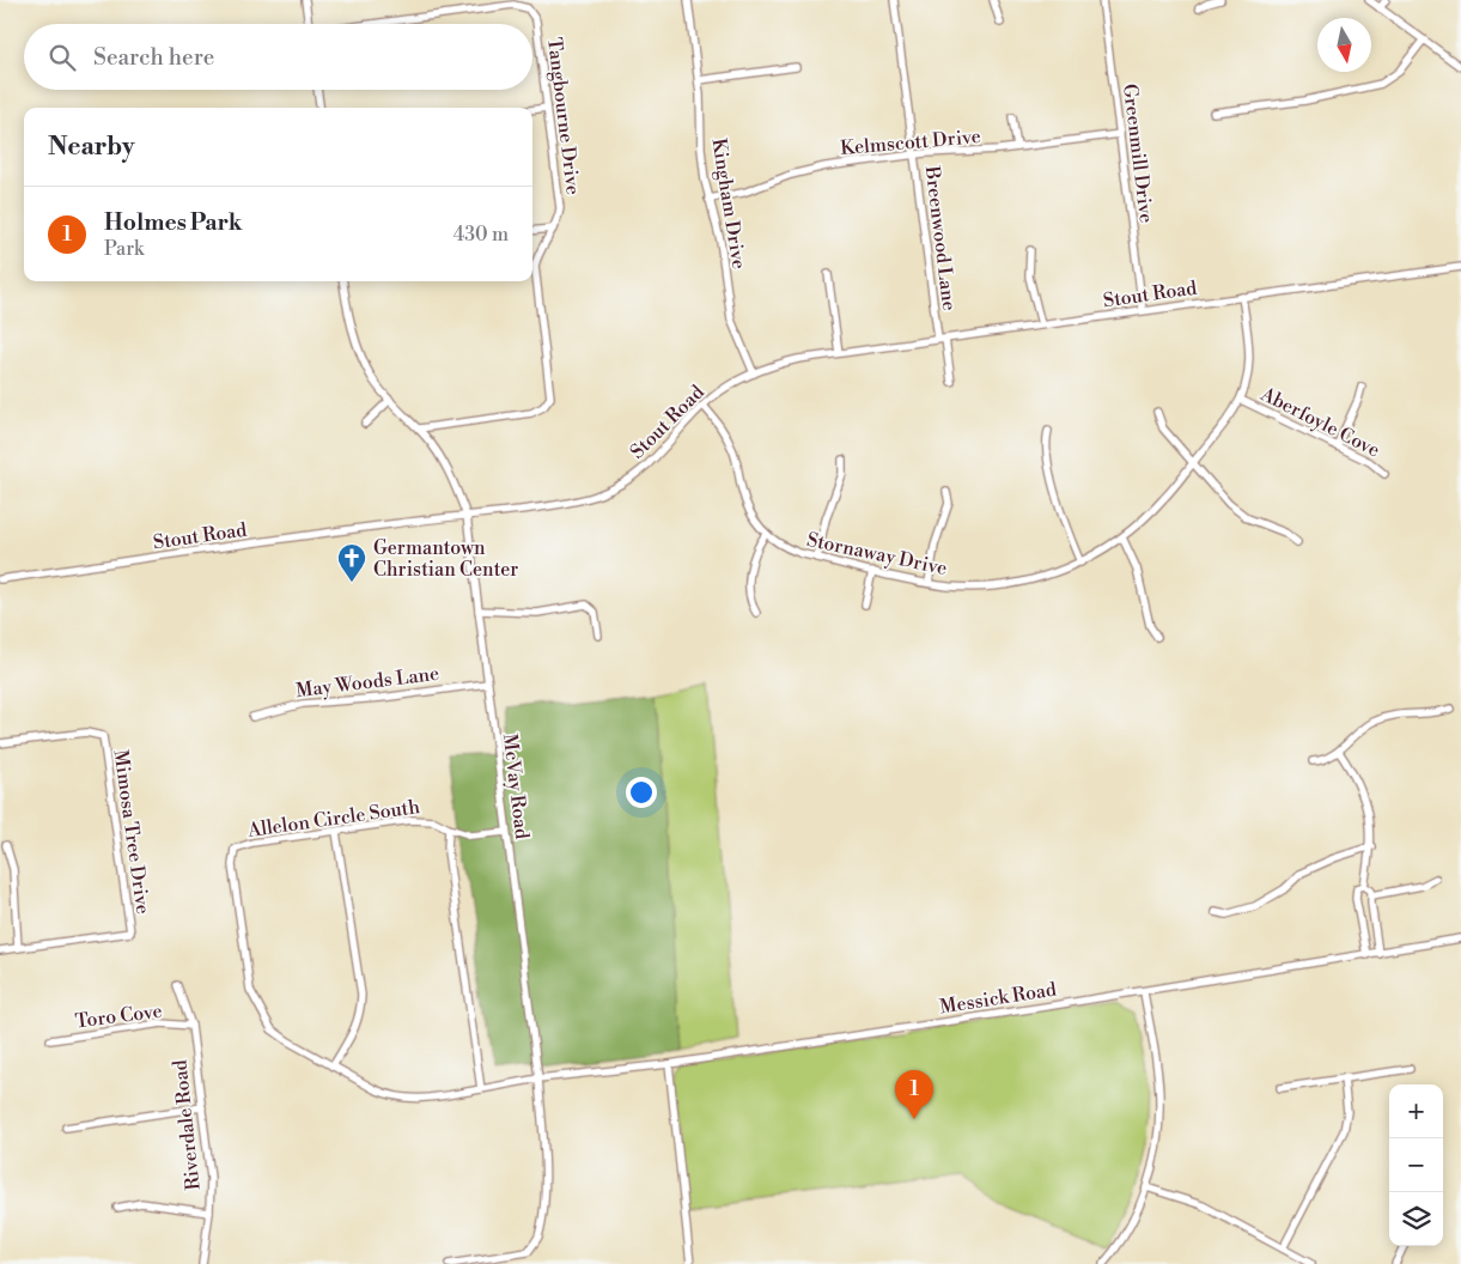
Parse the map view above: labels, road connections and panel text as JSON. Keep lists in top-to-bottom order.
{
  "streets": {
    "street": [
      "Tangbourne Drive",
      "Kelmscott Drive",
      "Greenmill Drive",
      "Kingham Drive",
      "Breenwood Lane",
      "Stout Road",
      "Aberfoyle Cove",
      "Stornaway Drive",
      "May Woods Lane",
      "McVay Road",
      "Allelon Circle South",
      "Mimosa Tree Drive",
      "Messick Road",
      "Toro Cove",
      "Riverdale Road"
    ]
  },
  "crossings": [
    ["Tangbourne Drive", "McVay Road"],
    ["Kelmscott Drive", "Greenmill Drive"],
    ["Kelmscott Drive", "Kingham Drive"],
    ["Kelmscott Drive", "Breenwood Lane"],
    ["Greenmill Drive", "Stout Road"],
    ["Kingham Drive", "Stout Road"],
    ["Breenwood Lane", "Stout Road"],
    ["Stout Road", "Stornaway Drive"],
    ["Stout Road", "McVay Road"],
    ["Aberfoyle Cove", "Stornaway Drive"],
    ["May Woods Lane", "McVay Road"],
    ["McVay Road", "Allelon Circle South"],
    ["McVay Road", "Messick Road"],
    ["Allelon Circle South", "Messick Road"],
    ["Toro Cove", "Riverdale Road"]
  ],
  "places": {
    "church": ["Germantown Christian Center"]
  },
  "north": "bottom",
  "page": {
    "search": "Search here",
    "heading": "Nearby",
    "list": [
      {
        "mark": "1",
        "name": "Holmes Park",
        "note": "Park",
        "value": "430 m"
      }
    ],
    "pins": "1",
    "map_buttons": ["+", "−"]
  }
}
